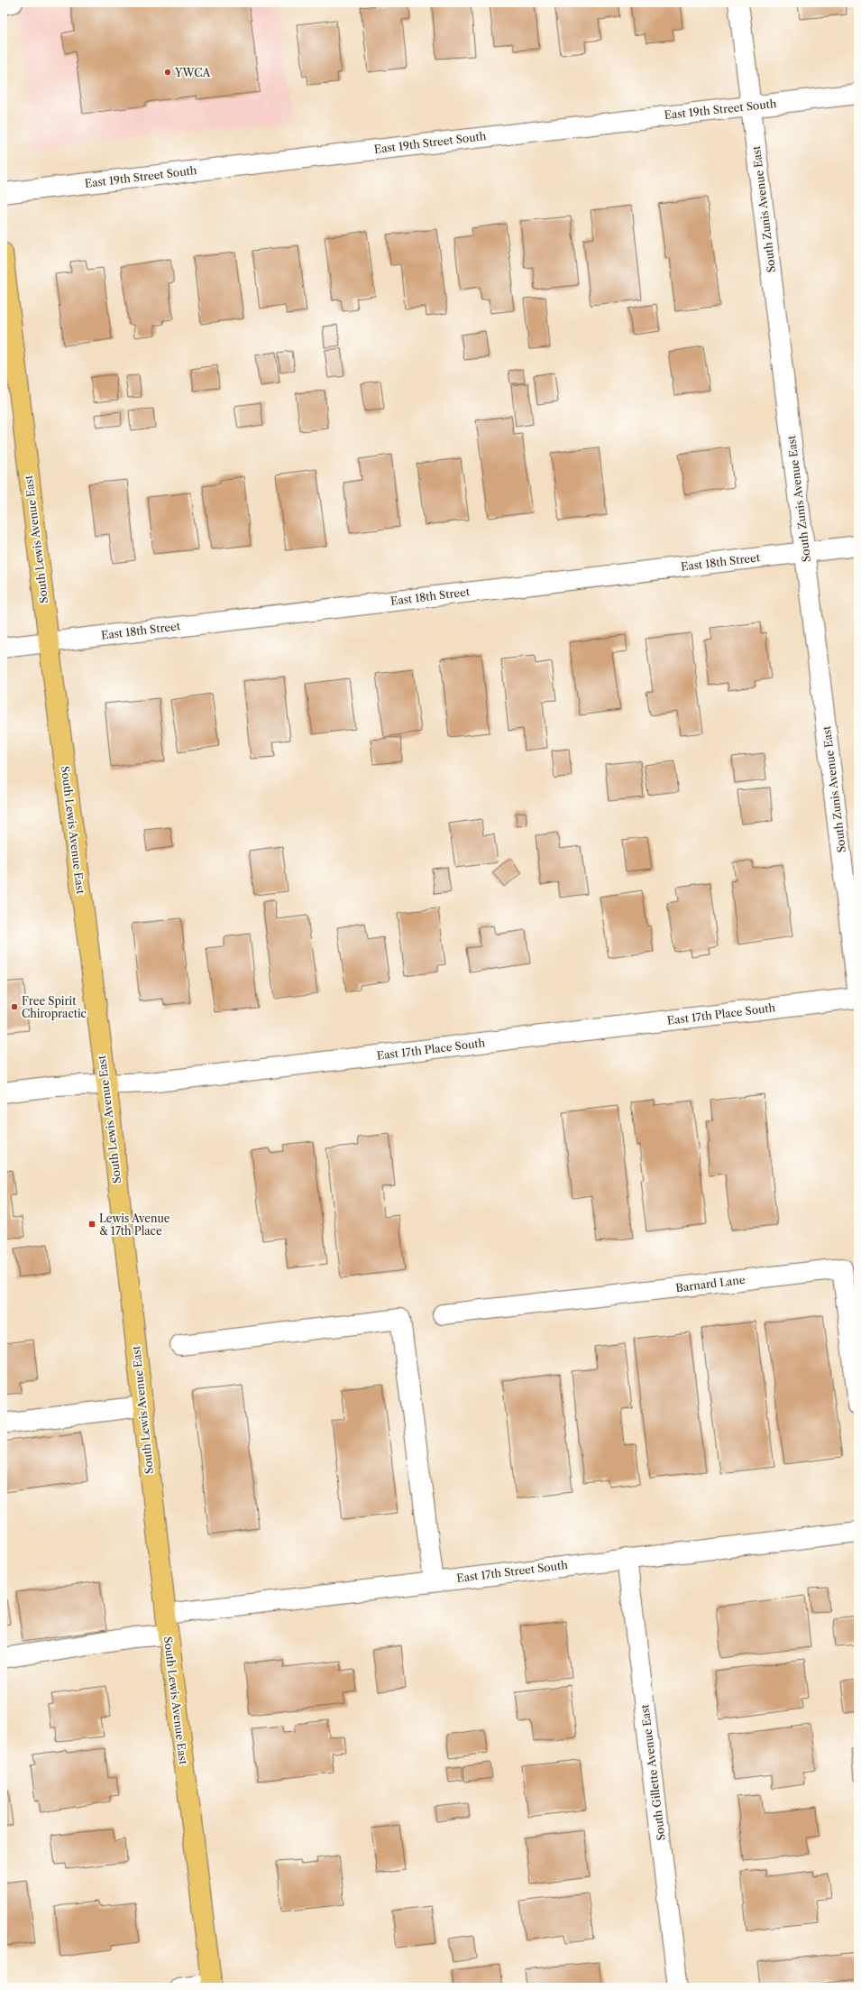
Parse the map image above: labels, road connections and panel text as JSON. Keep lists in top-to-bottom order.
{
  "streets": {
    "main road": ["South Lewis Avenue East"],
    "street": [
      "East 19th Street South",
      "South Zunis Avenue East",
      "East 18th Street",
      "East 17th Place South",
      "Barnard Lane",
      "East 17th Street South",
      "South Gillette Avenue East"
    ]
  },
  "crossings": [
    ["East 19th Street South", "South Zunis Avenue East"],
    ["South Zunis Avenue East", "East 18th Street"],
    ["South Zunis Avenue East", "East 17th Place South"],
    ["South Lewis Avenue East", "East 18th Street"],
    ["South Lewis Avenue East", "East 17th Place South"],
    ["South Lewis Avenue East", "East 17th Street South"],
    ["East 17th Street South", "South Gillette Avenue East"]
  ],
  "places": {
    "other": ["YWCA", "Free Spirit Chiropractic"],
    "transit": ["Lewis Avenue & 17th Place"]
  }
}
